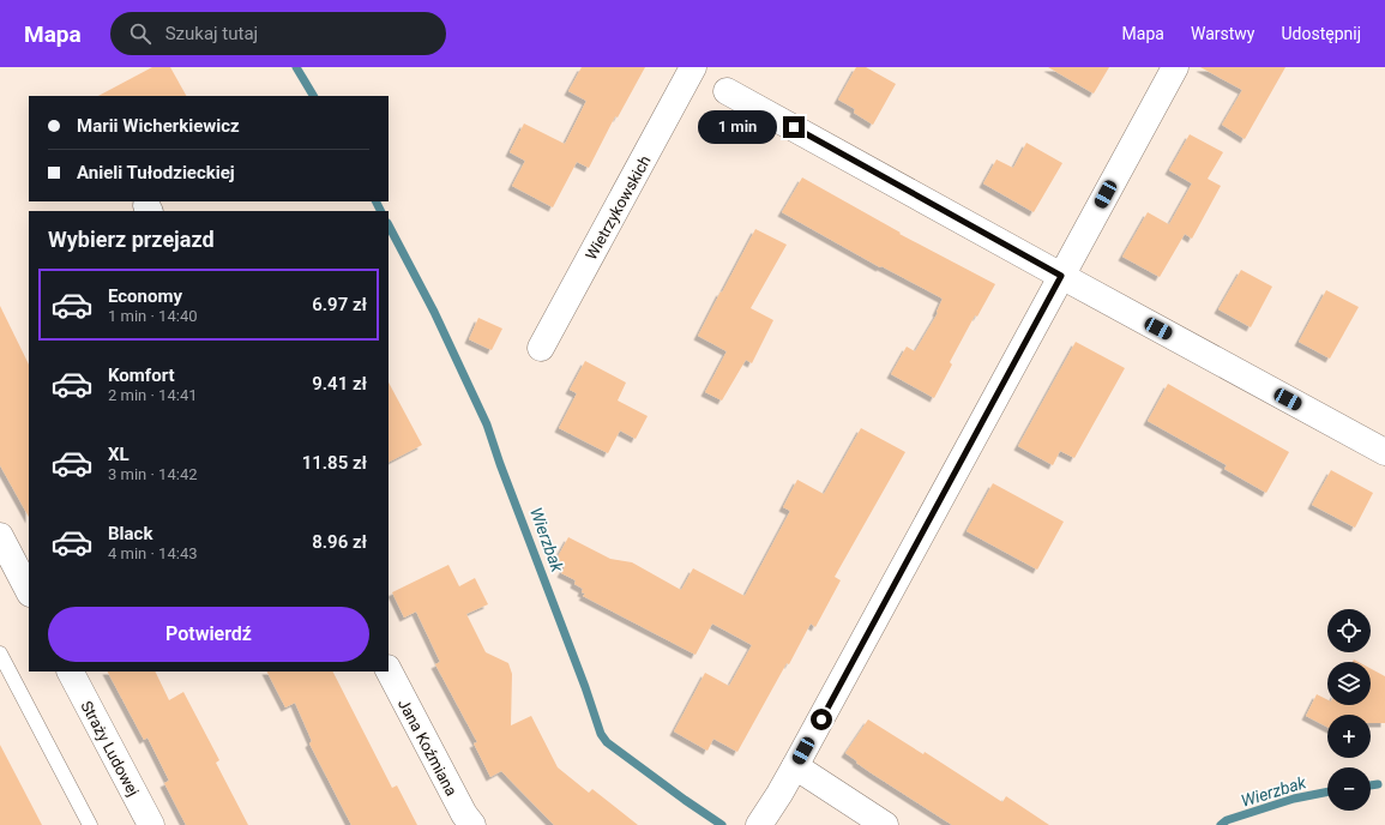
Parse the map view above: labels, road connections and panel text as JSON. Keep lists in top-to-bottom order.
{
  "streets": {
    "street": ["Wietrzykowskich", "Jana Koźmiana", "Straży Ludowej"]
  },
  "water": ["Wierzbak"],
  "page": {
    "header": "Mapa",
    "search": "Szukaj tutaj",
    "nav": ["Mapa", "Warstwy", "Udostępnij"],
    "banner": ["Marii Wicherkiewicz", "Anieli Tułodzieckiej"],
    "bubble": "1 min",
    "heading": "Wybierz przejazd",
    "list": [
      {
        "name": "Economy",
        "note": "1 min · 14:40",
        "value": "6.97 zł"
      },
      {
        "name": "Komfort",
        "note": "2 min · 14:41",
        "value": "9.41 zł"
      },
      {
        "name": "XL",
        "note": "3 min · 14:42",
        "value": "11.85 zł"
      },
      {
        "name": "Black",
        "note": "4 min · 14:43",
        "value": "8.96 zł"
      }
    ],
    "buttons": "Potwierdź",
    "map_buttons": ["+", "−"]
  }
}
